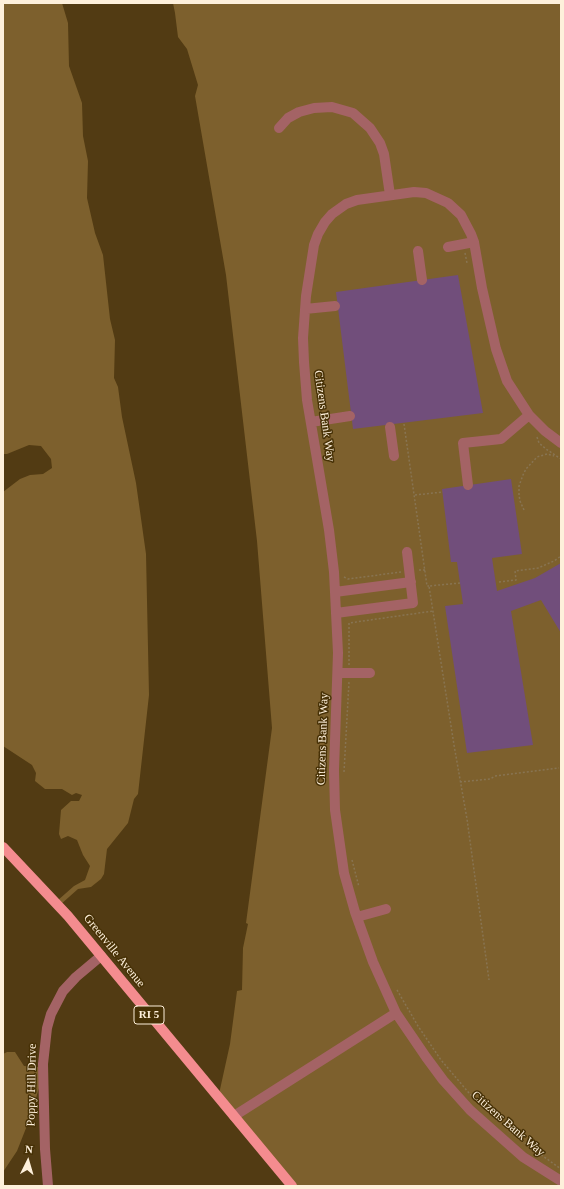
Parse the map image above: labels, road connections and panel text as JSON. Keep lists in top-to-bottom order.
{
  "streets": {
    "main road": ["Greenville Avenue", "RI 5"],
    "street": ["Citizens Bank Way", "Poppy Hill Drive"]
  },
  "crossings": [
    ["Greenville Avenue", "Poppy Hill Drive"]
  ],
  "north": "top"
}
